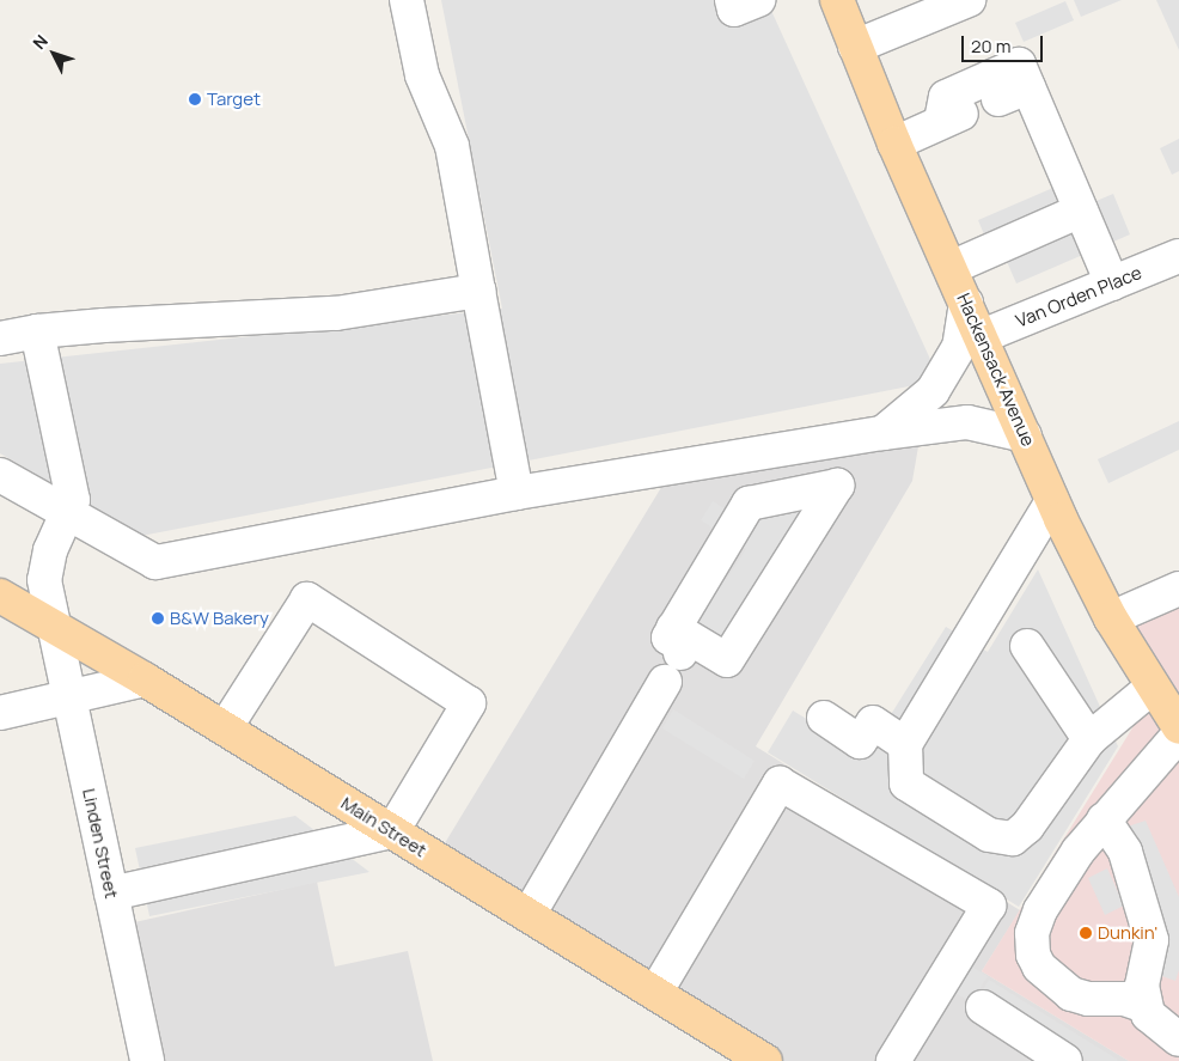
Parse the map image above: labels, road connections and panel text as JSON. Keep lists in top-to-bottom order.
{
  "streets": {
    "main road": ["Hackensack Avenue", "Main Street"],
    "street": ["Van Orden Place", "Linden Street"]
  },
  "crossings": [
    ["Van Orden Place", "Hackensack Avenue"],
    ["Main Street", "Linden Street"]
  ],
  "places": ["Target", "B&W Bakery", "Dunkin'"],
  "scale_bar": "20 m",
  "north": "top left"
}
